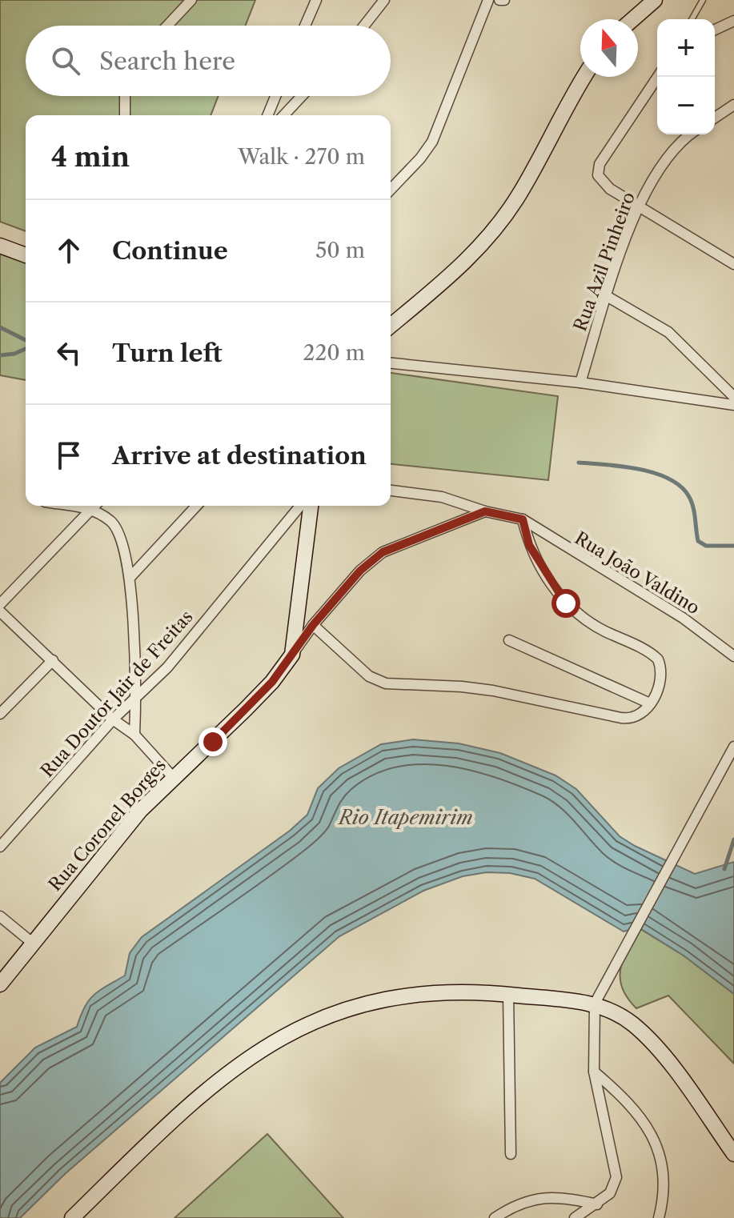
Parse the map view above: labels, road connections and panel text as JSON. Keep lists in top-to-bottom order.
{
  "streets": {
    "main road": ["Rua Coronel Borges"],
    "street": ["Rua Azil Pinheiro", "Rua João Valdino", "Rua Doutor Jair de Freitas"]
  },
  "water": ["Rio Itapemirim"],
  "north": "top",
  "page": {
    "map_buttons": ["+", "−"],
    "search": "Search here",
    "heading": ["4 min", "Walk · 270 m"],
    "list": [
      ["Continue", "50 m"],
      ["Turn left", "220 m"],
      "Arrive at destination"
    ]
  }
}
